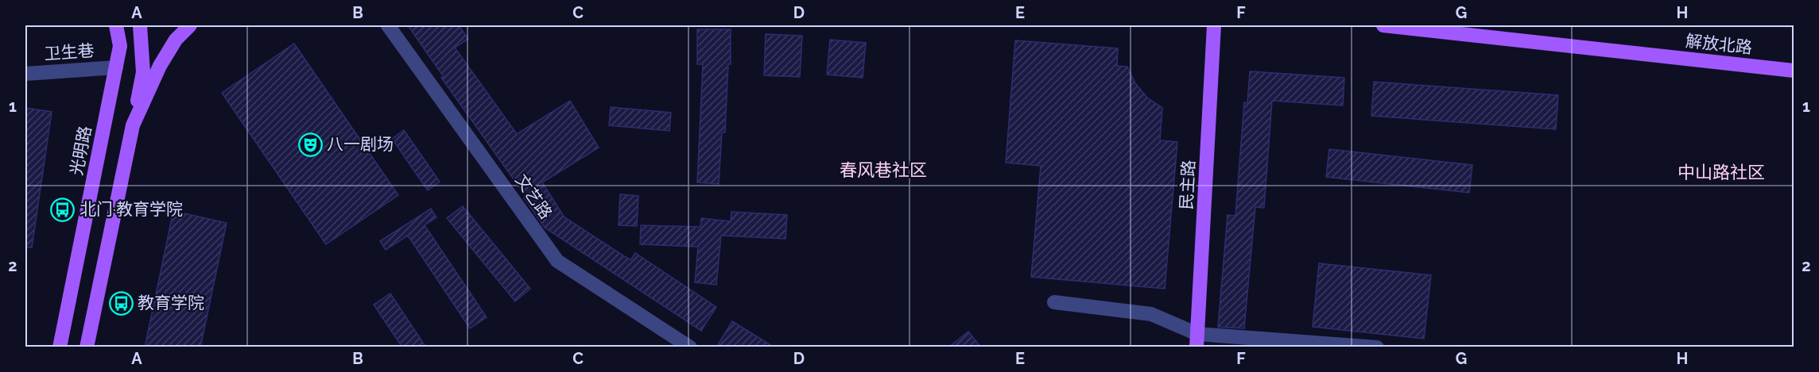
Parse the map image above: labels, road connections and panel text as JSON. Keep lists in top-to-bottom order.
{
  "streets": {
    "main road": ["解放北路", "光明路", "民主路"],
    "street": ["卫生巷", "文艺路"]
  },
  "crossings": [
    ["卫生巷", "光明路"]
  ],
  "districts": ["春风巷社区", "中山路社区"],
  "places": {
    "theatre": ["八一剧场"],
    "bus stop": ["北门·教育学院", "教育学院"]
  },
  "grid": {
    "columns": [
      "A",
      "B",
      "C",
      "D",
      "E",
      "F",
      "G",
      "H"
    ],
    "rows": ["1", "2"]
  }
}
